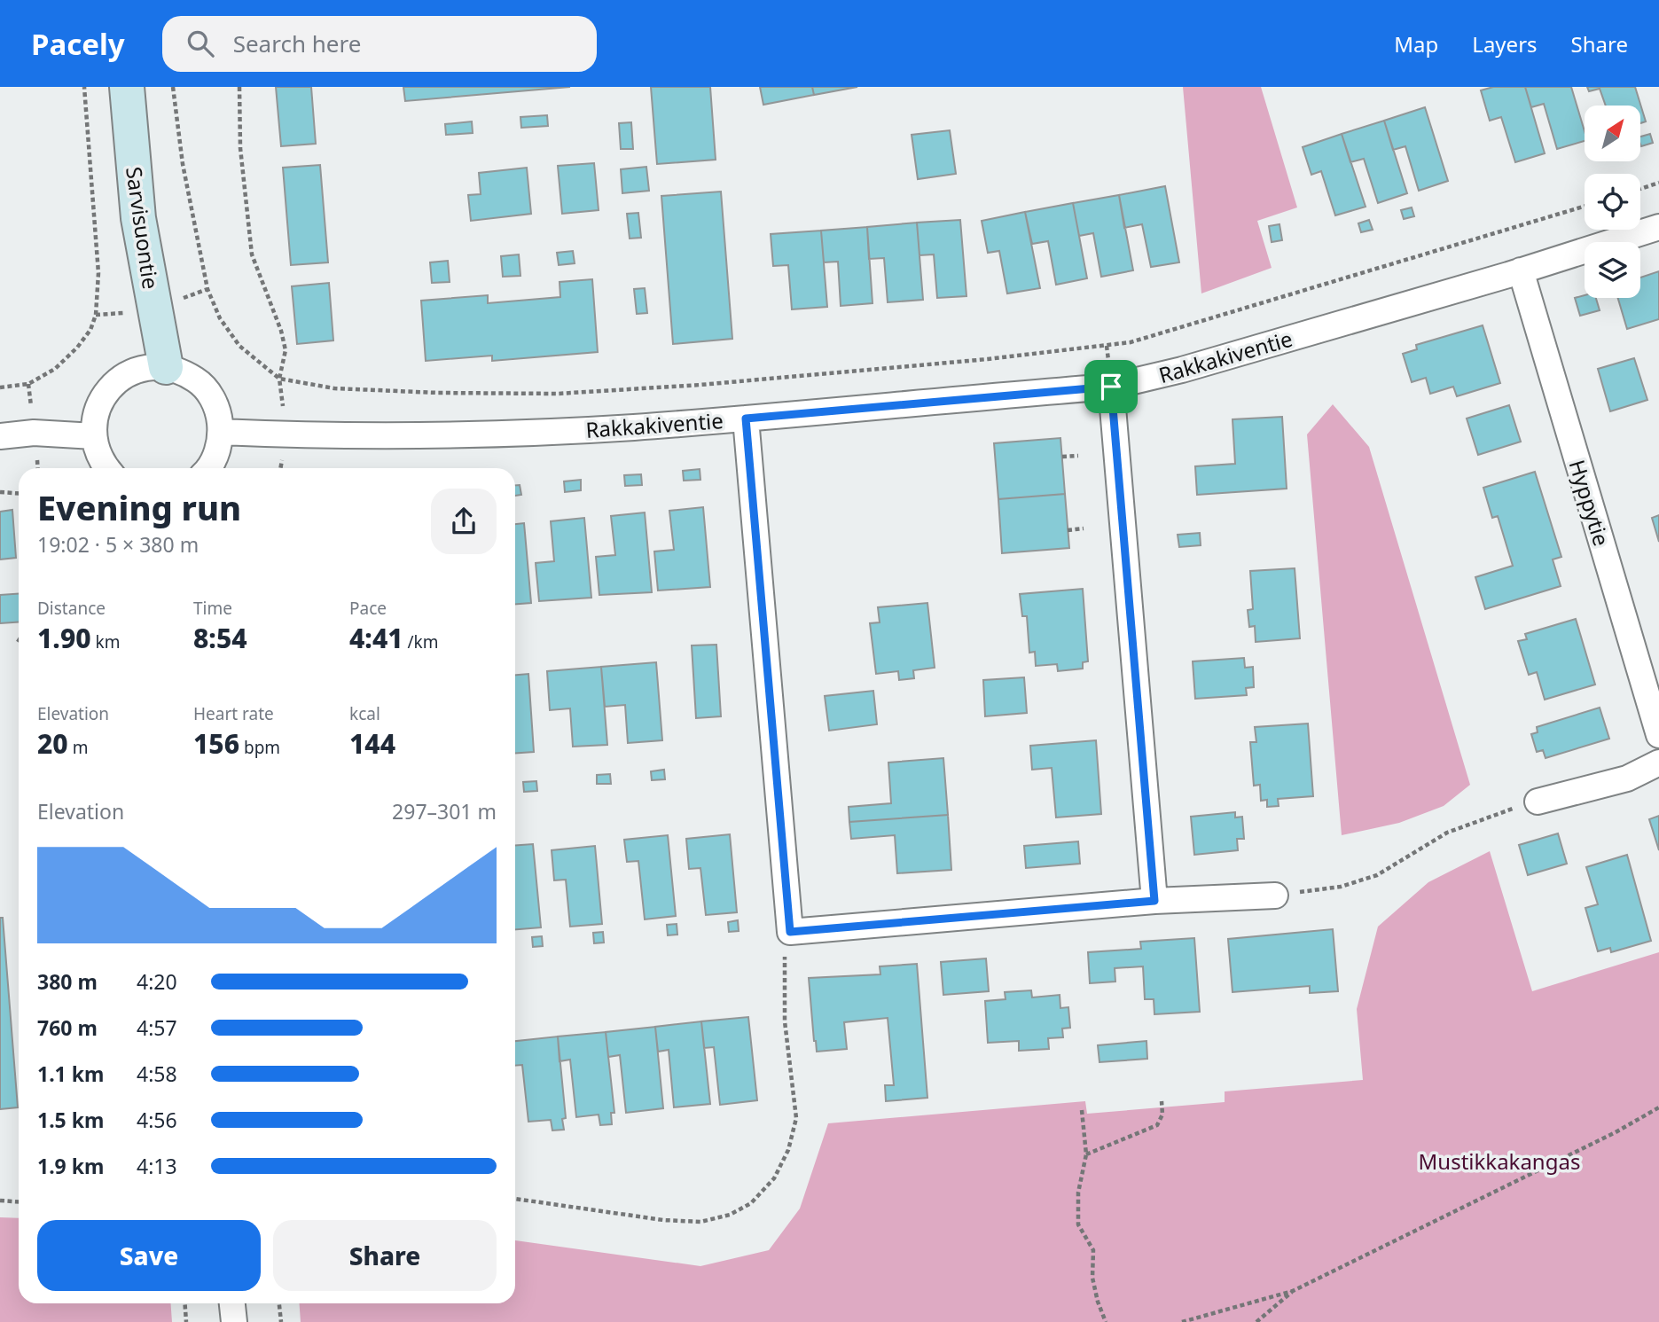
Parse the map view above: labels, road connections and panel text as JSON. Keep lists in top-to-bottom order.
{
  "streets": {
    "street": ["Sarvisuontie", "Rakkakiventie", "Hyppytie"]
  },
  "crossings": [
    ["Rakkakiventie", "Hyppytie"]
  ],
  "parks": ["Mustikkakangas"],
  "north": "top right",
  "page": {
    "header": "Pacely",
    "search": "Search here",
    "nav": ["Map", "Layers", "Share"],
    "heading": ["Evening run", "19:02 · 5 × 380 m"],
    "stats": [
      ["Distance", "1.90 km"],
      ["Time", "8:54"],
      ["Pace", "4:41 /km"],
      ["Elevation", "20 m"],
      ["Heart rate", "156 bpm"],
      ["kcal", "144"]
    ],
    "chart": ["Elevation", "297–301 m"],
    "list": [
      {
        "name": "380 m",
        "note": "4:20"
      },
      {
        "name": "760 m",
        "note": "4:57"
      },
      {
        "name": "1.1 km",
        "note": "4:58"
      },
      {
        "name": "1.5 km",
        "note": "4:56"
      },
      {
        "name": "1.9 km",
        "note": "4:13"
      }
    ],
    "buttons": ["Save", "Share"]
  }
}
